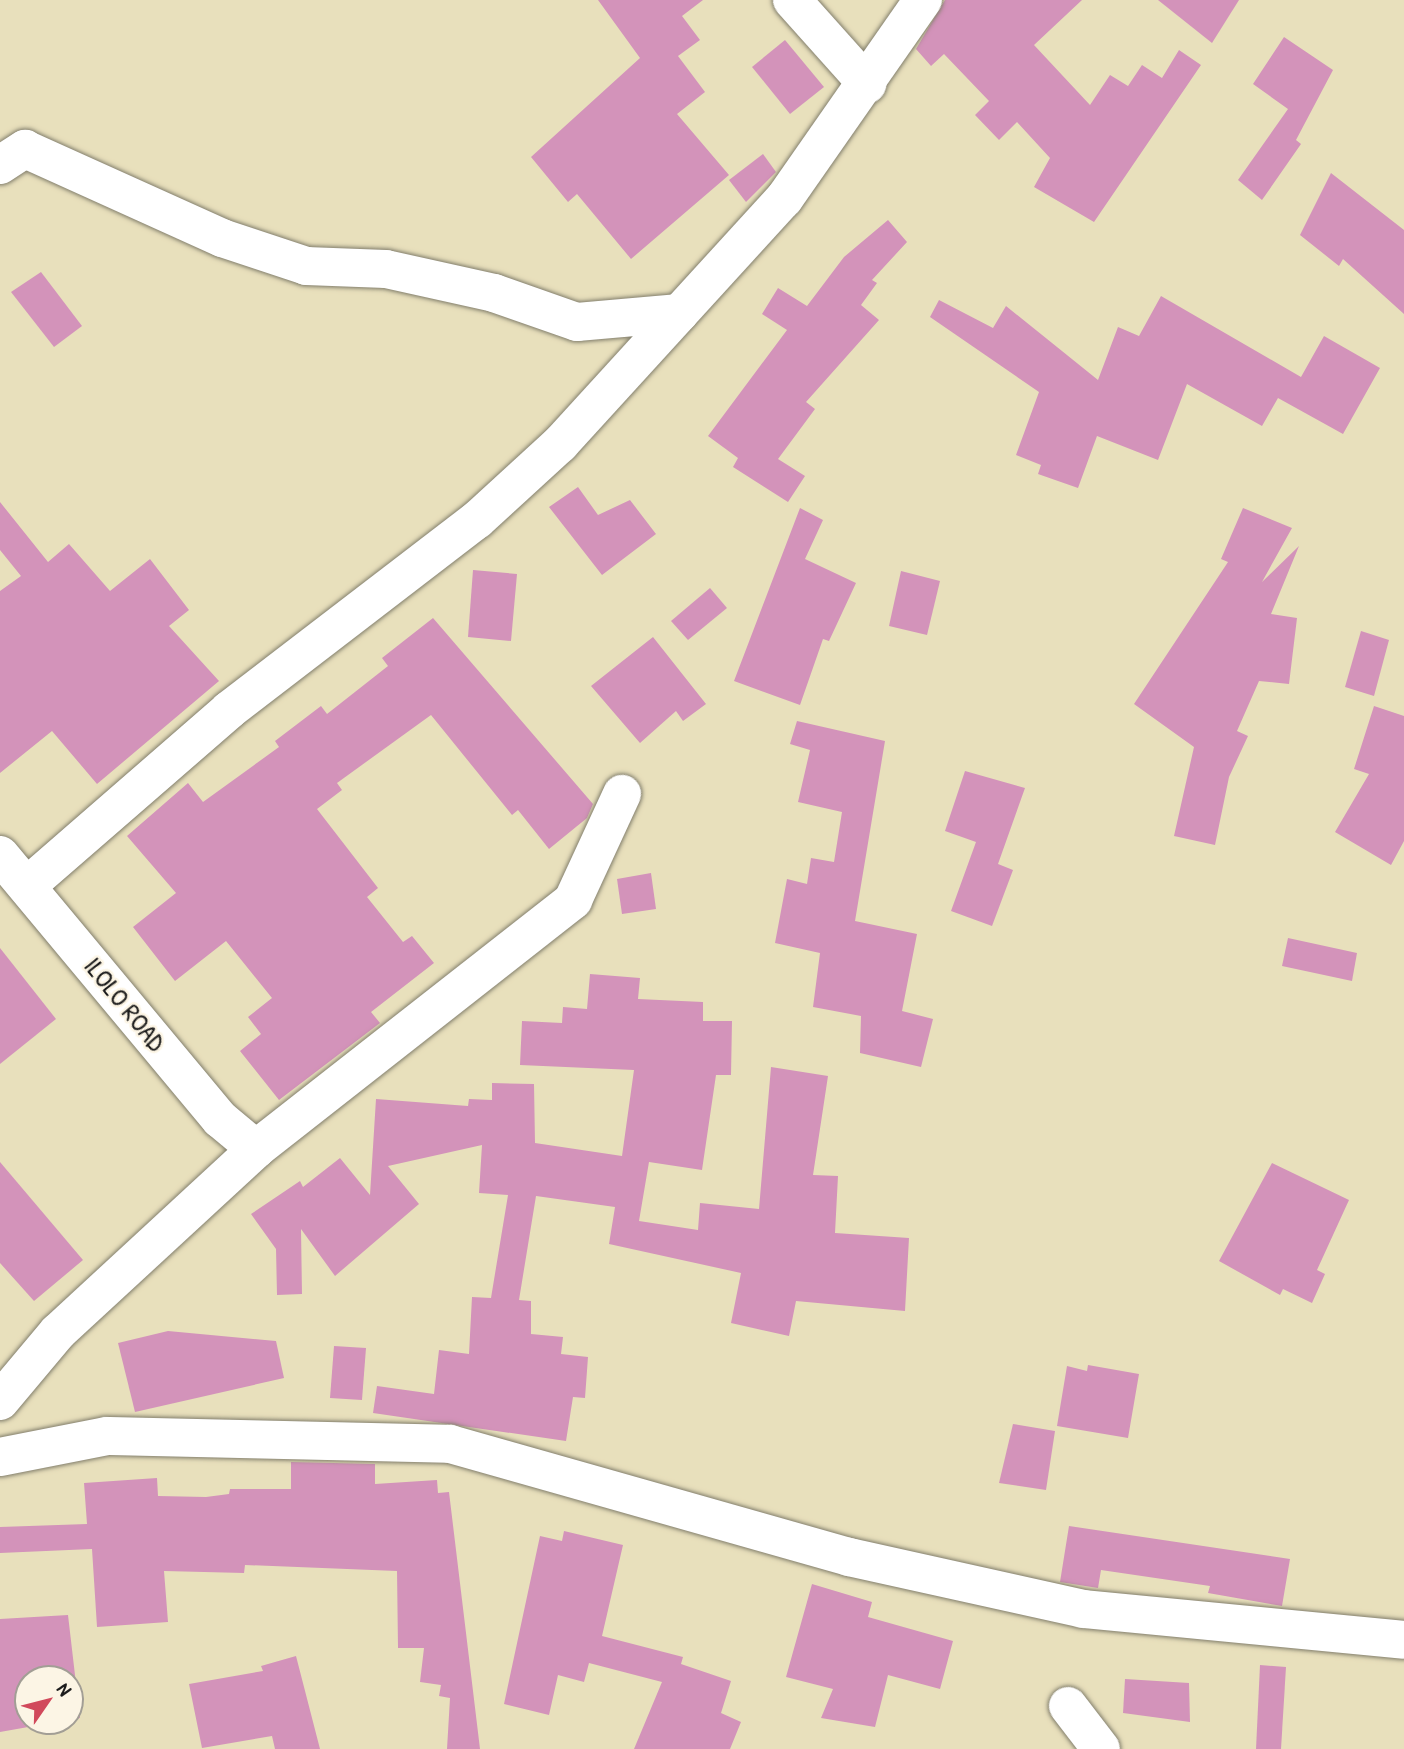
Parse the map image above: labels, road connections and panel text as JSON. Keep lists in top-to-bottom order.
{
  "streets": {
    "street": ["ILOLO ROAD"]
  },
  "north": "top right"
}
